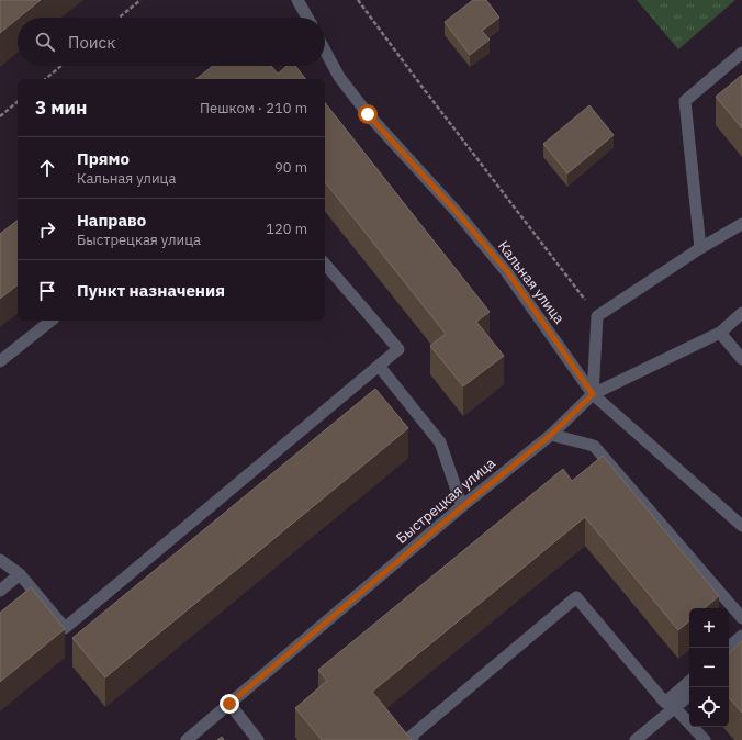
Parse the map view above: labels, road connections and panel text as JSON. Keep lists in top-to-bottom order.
{
  "streets": {
    "street": ["Кальная улица", "Быстрецкая улица"]
  },
  "crossings": [
    ["Кальная улица", "Быстрецкая улица"]
  ],
  "page": {
    "search": "Поиск",
    "heading": ["3 мин", "Пешком · 210 m"],
    "list": [
      ["Прямо", "Кальная улица", "90 m"],
      ["Направо", "Быстрецкая улица", "120 m"],
      "Пункт назначения"
    ],
    "map_buttons": ["+", "−"]
  }
}
